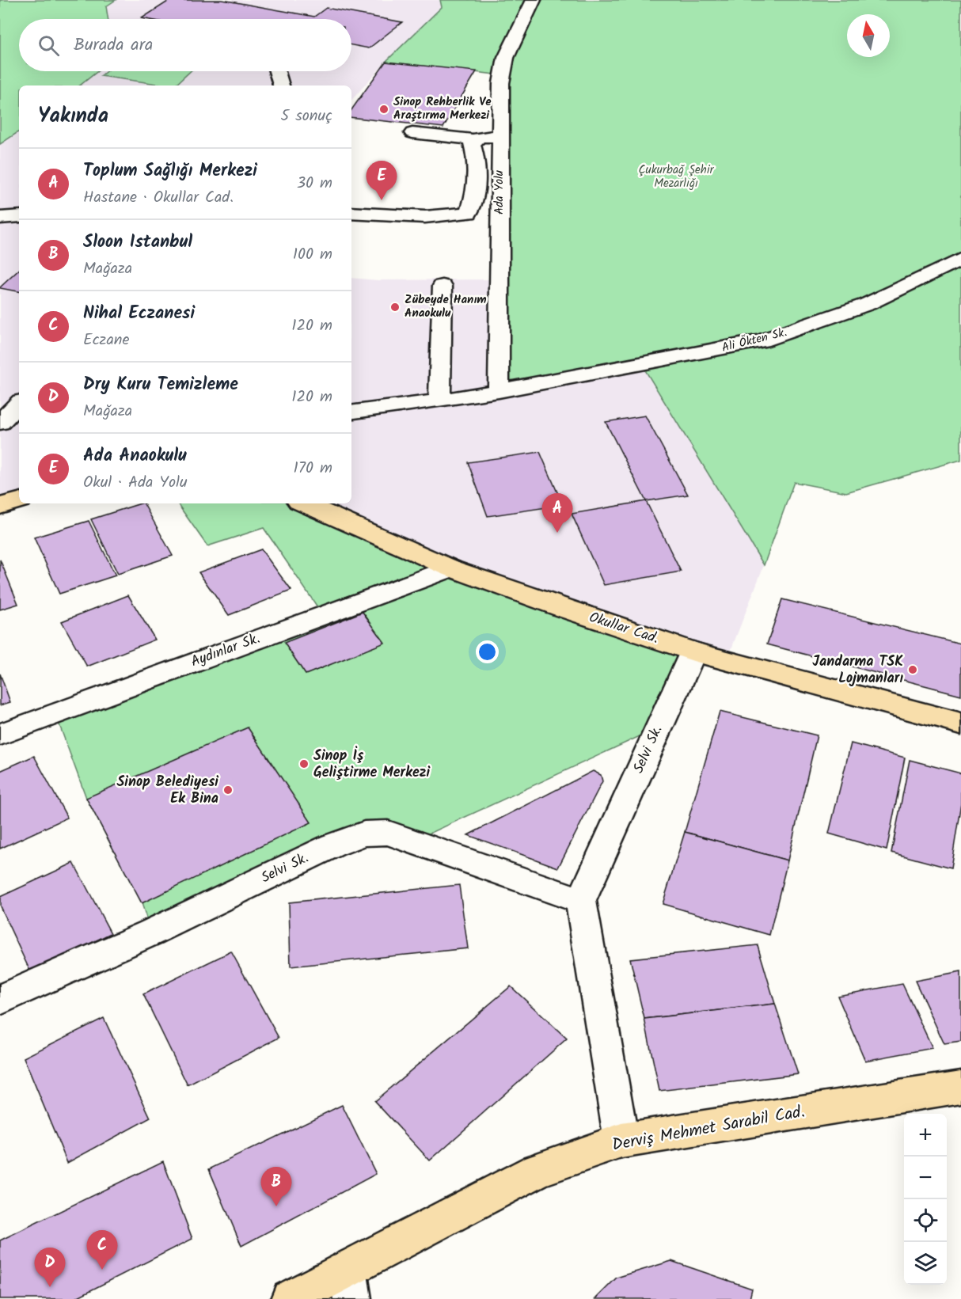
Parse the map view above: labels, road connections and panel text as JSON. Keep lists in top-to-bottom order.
{
  "streets": {
    "main road": ["Okullar Cad.", "Derviş Mehmet Sarabil Cad."],
    "street": [
      "Ada Yolu",
      "Ali Ökten Sk.",
      "Aydınlar Sk.",
      "Selvi Sk."
    ]
  },
  "crossings": [
    ["Ada Yolu", "Ali Ökten Sk."],
    ["Okullar Cad.", "Aydınlar Sk."],
    ["Okullar Cad.", "Selvi Sk."]
  ],
  "parks": ["Çukurbağ Şehir Mezarlığı"],
  "places": [
    "Sinop Rehberlik Ve Araştırma Merkezi",
    "Zübeyde Hanım Anaokulu",
    "Jandarma TSK Lojmanları",
    "Sinop İş Geliştirme Merkezi",
    "Sinop Belediyesi Ek Bina"
  ],
  "north": "top",
  "page": {
    "search": "Burada ara",
    "heading": ["Yakında", "5 sonuç"],
    "list": [
      {
        "mark": "A",
        "name": "Toplum Sağlığı Merkezi",
        "note": "Hastane · Okullar Cad.",
        "value": "30 m"
      },
      {
        "mark": "B",
        "name": "Sloon Istanbul",
        "note": "Mağaza",
        "value": "100 m"
      },
      {
        "mark": "C",
        "name": "Nihal Eczanesi",
        "note": "Eczane",
        "value": "120 m"
      },
      {
        "mark": "D",
        "name": "Dry Kuru Temizleme",
        "note": "Mağaza",
        "value": "120 m"
      },
      {
        "mark": "E",
        "name": "Ada Anaokulu",
        "note": "Okul · Ada Yolu",
        "value": "170 m"
      }
    ],
    "pins": [
      "E",
      "A",
      "B",
      "C",
      "D"
    ],
    "map_buttons": ["+", "−"]
  }
}
